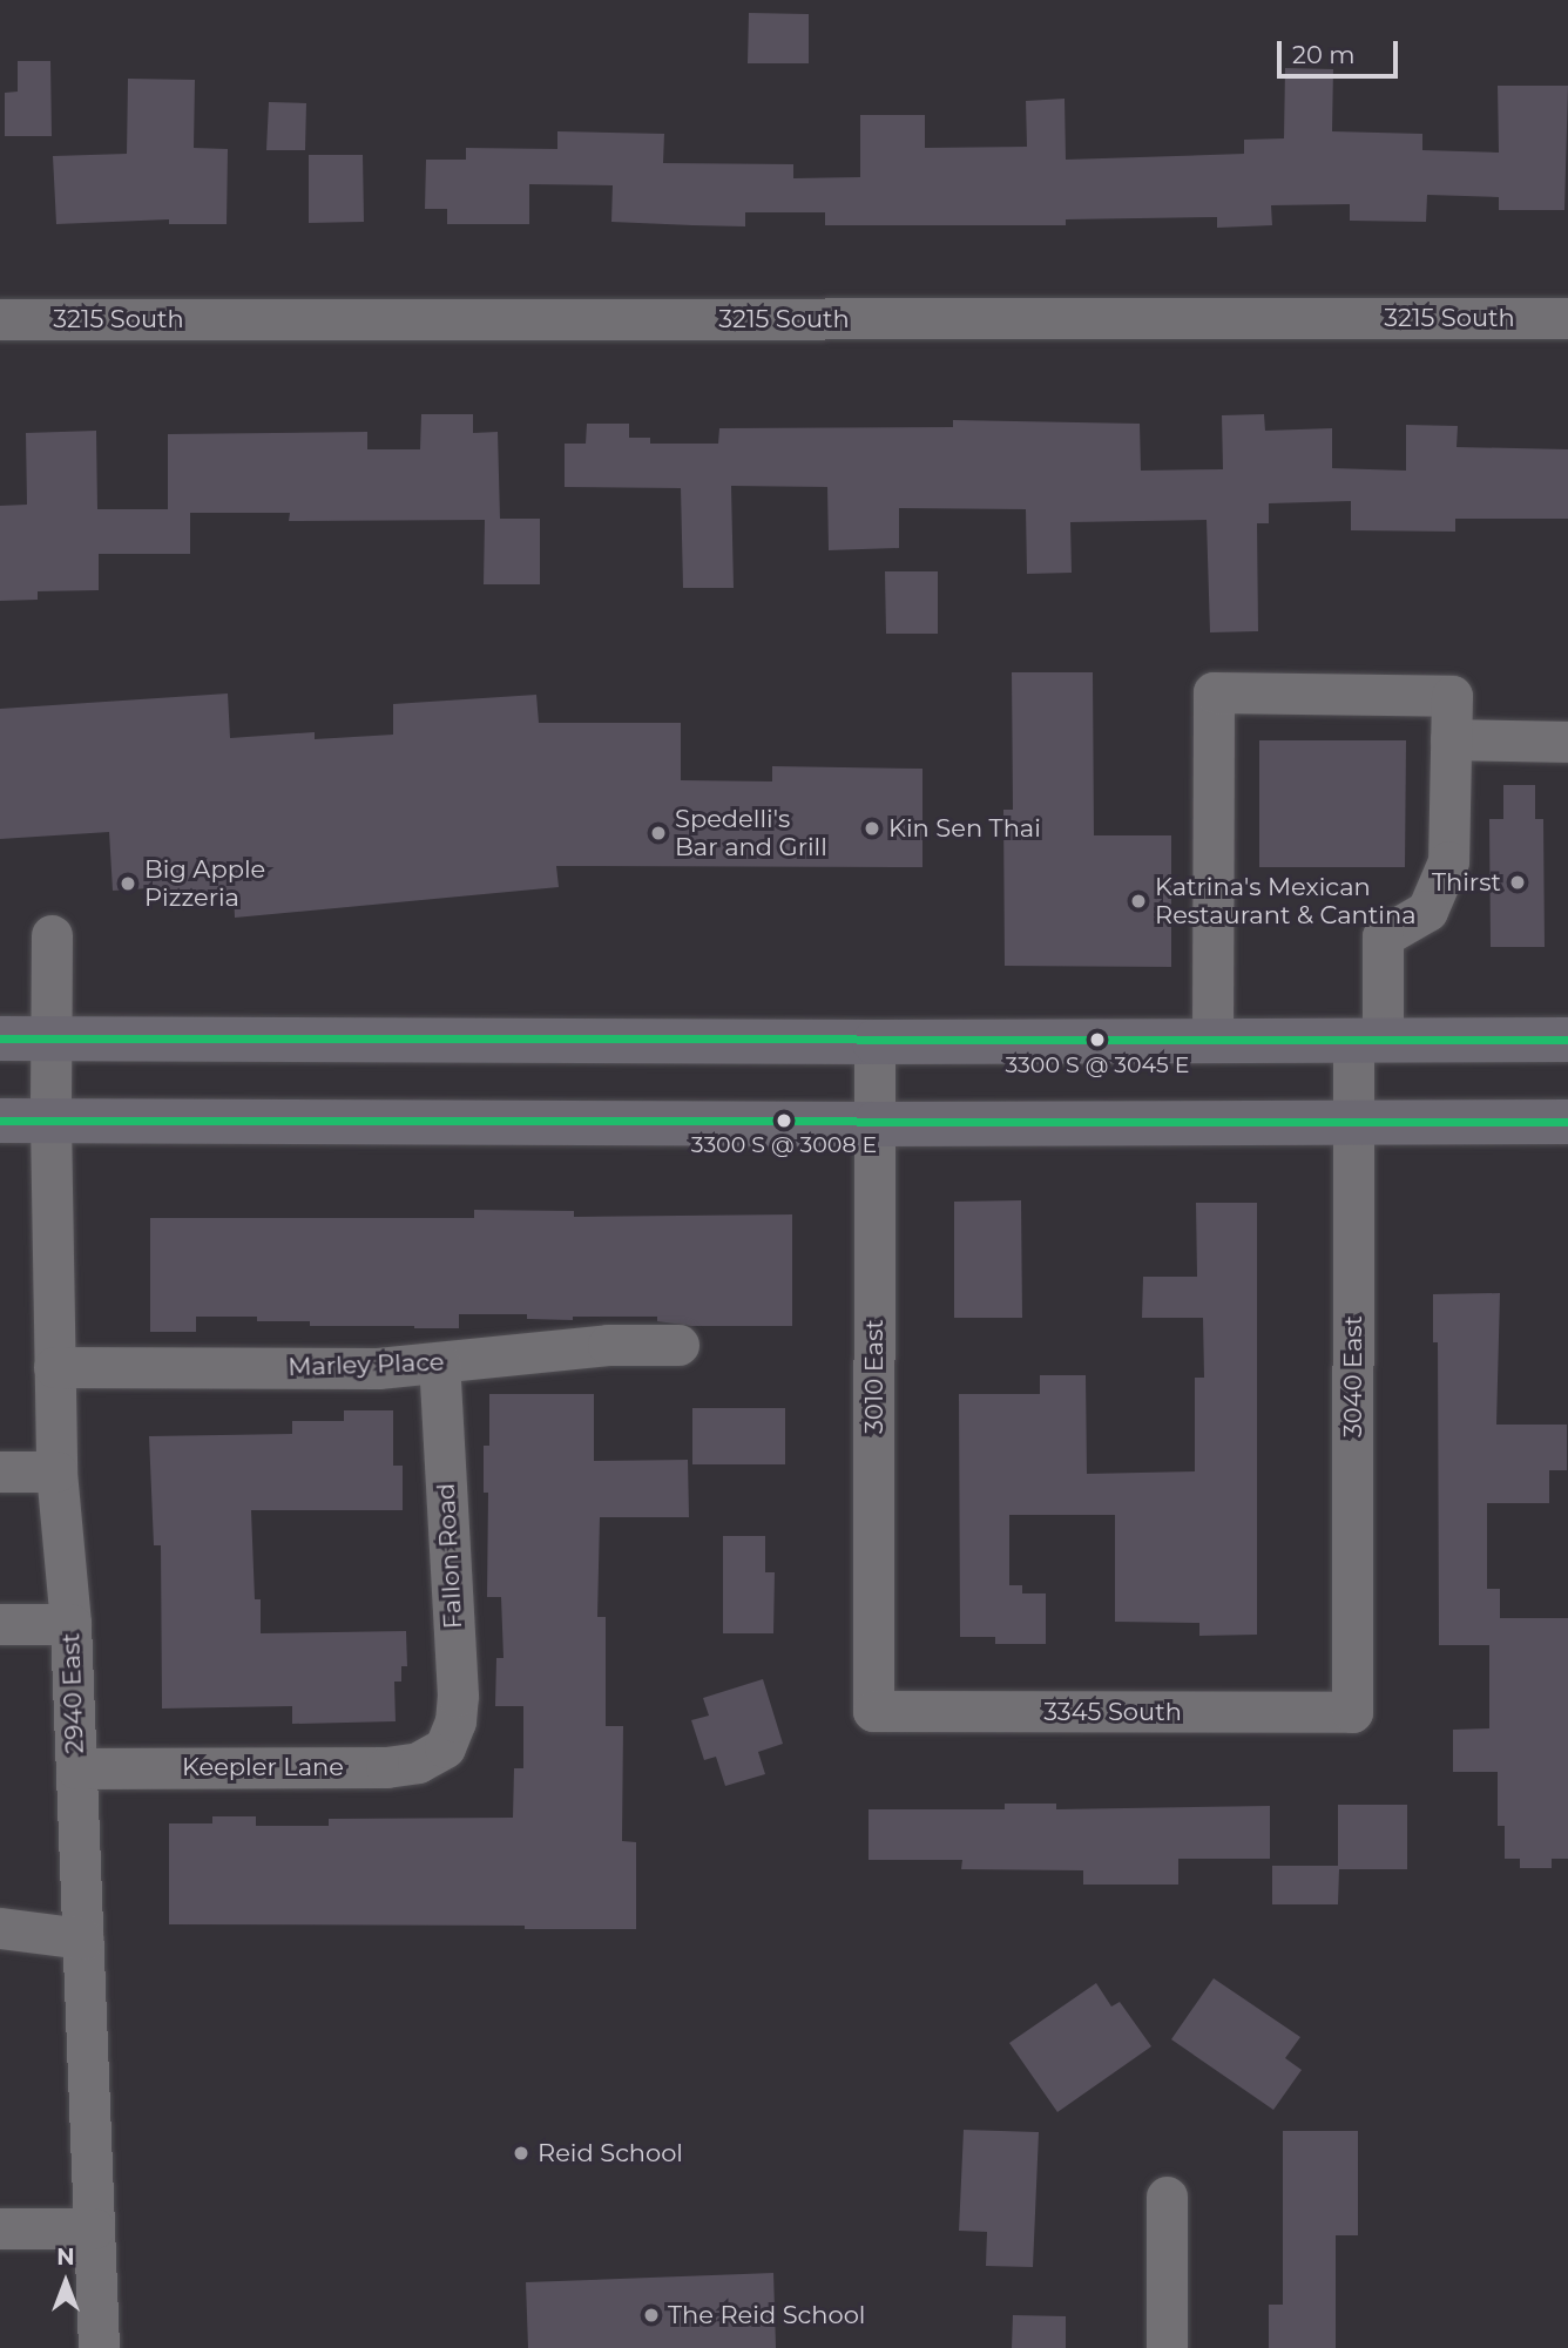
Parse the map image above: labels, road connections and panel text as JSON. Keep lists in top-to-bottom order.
{
  "streets": {
    "street": [
      "3215 South",
      "Marley Place",
      "3010 East",
      "3040 East",
      "Fallon Road",
      "2940 East",
      "3345 South",
      "Keepler Lane"
    ]
  },
  "crossings": [
    ["Marley Place", "Fallon Road"],
    ["Marley Place", "2940 East"],
    ["3010 East", "3345 South"],
    ["3040 East", "3345 South"],
    ["Fallon Road", "Keepler Lane"],
    ["2940 East", "Keepler Lane"]
  ],
  "places": [
    "Kin Sen Thai",
    "Spedelli's Bar and Grill",
    "Thirst",
    "Big Apple Pizzeria",
    "Katrina's Mexican Restaurant & Cantina",
    "3300 S @ 3045 E",
    "3300 S @ 3008 E",
    "Reid School",
    "The Reid School"
  ],
  "scale_bar": "20 m",
  "north": "top"
}
